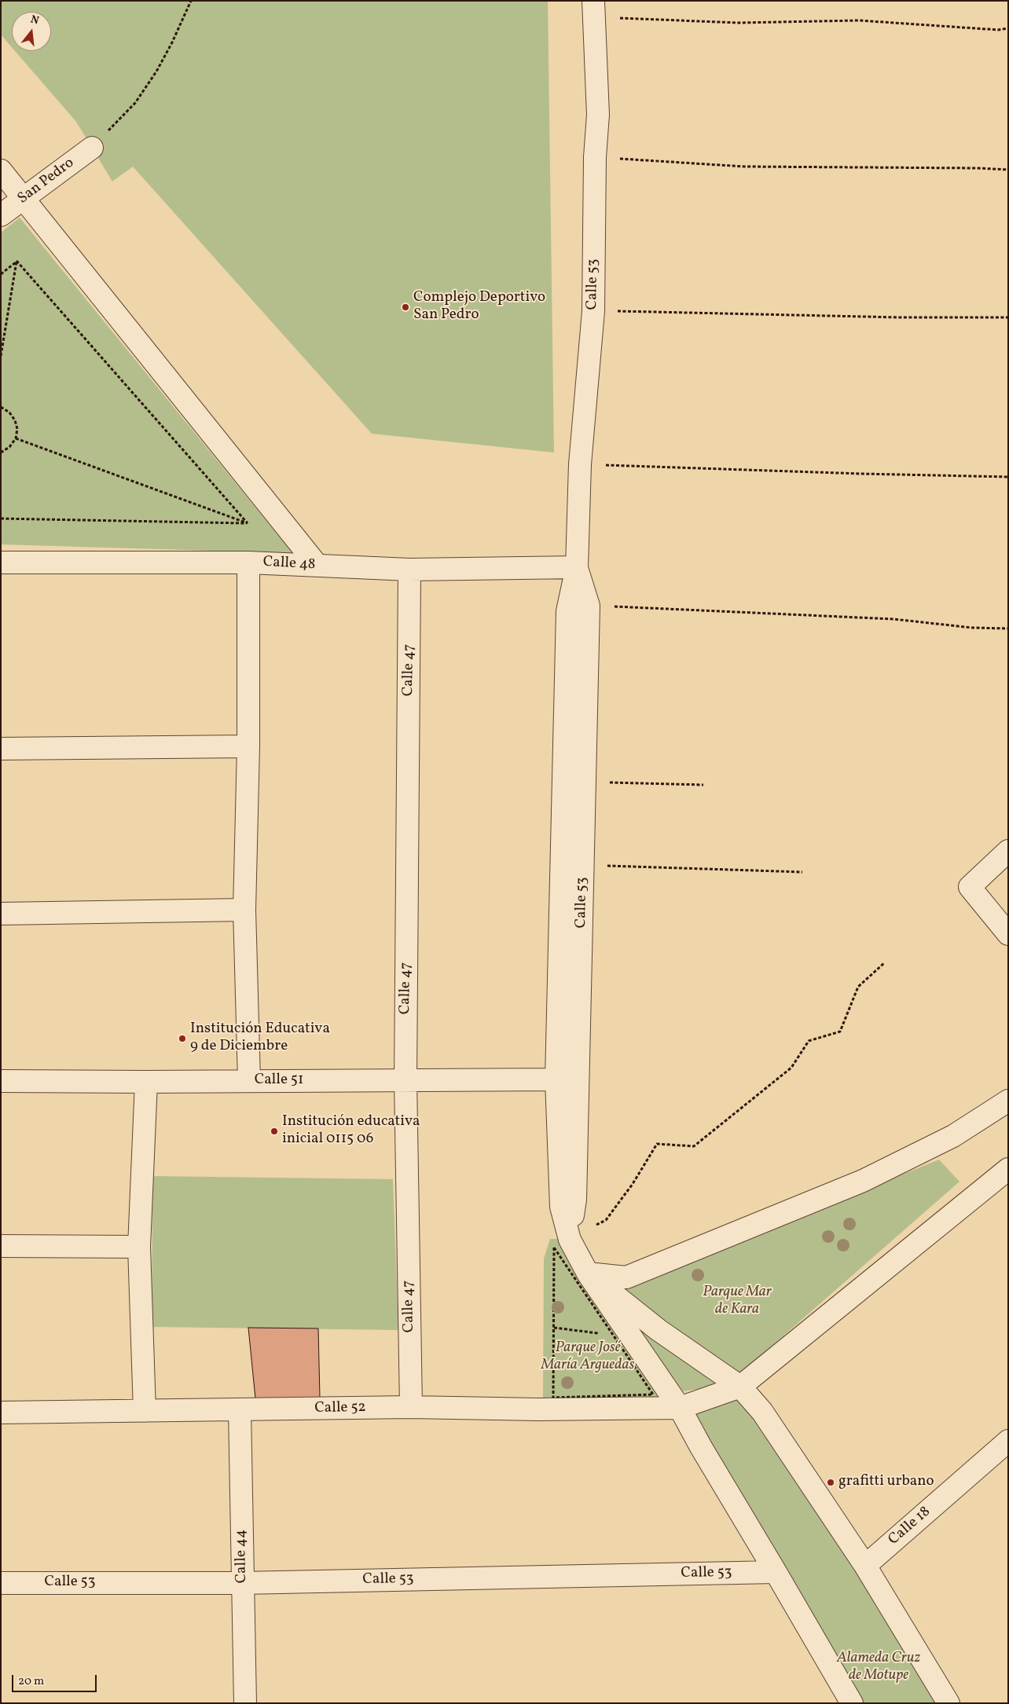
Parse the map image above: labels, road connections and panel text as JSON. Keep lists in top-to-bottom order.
{
  "streets": {
    "street": [
      "San Pedro",
      "Calle 53",
      "Calle 48",
      "Calle 47",
      "Calle 51",
      "Calle 52",
      "Calle 18",
      "Calle 44"
    ]
  },
  "crossings": [
    ["Calle 53", "Calle 48"],
    ["Calle 53", "Calle 51"],
    ["Calle 53", "Calle 52"],
    ["Calle 53", "Calle 18"],
    ["Calle 53", "Calle 44"],
    ["Calle 48", "Calle 47"],
    ["Calle 47", "Calle 51"],
    ["Calle 47", "Calle 52"],
    ["Calle 52", "Calle 44"]
  ],
  "parks": ["Parque Mar de Kara", "Parque José María Arguedas", "Alameda Cruz de Motupe"],
  "places": [
    "Complejo Deportivo San Pedro",
    "Institución Educativa 9 de Diciembre",
    "Institución educativa inicial 0115 06",
    "grafitti urbano"
  ],
  "scale_bar": "20 m",
  "north": "top"
}
